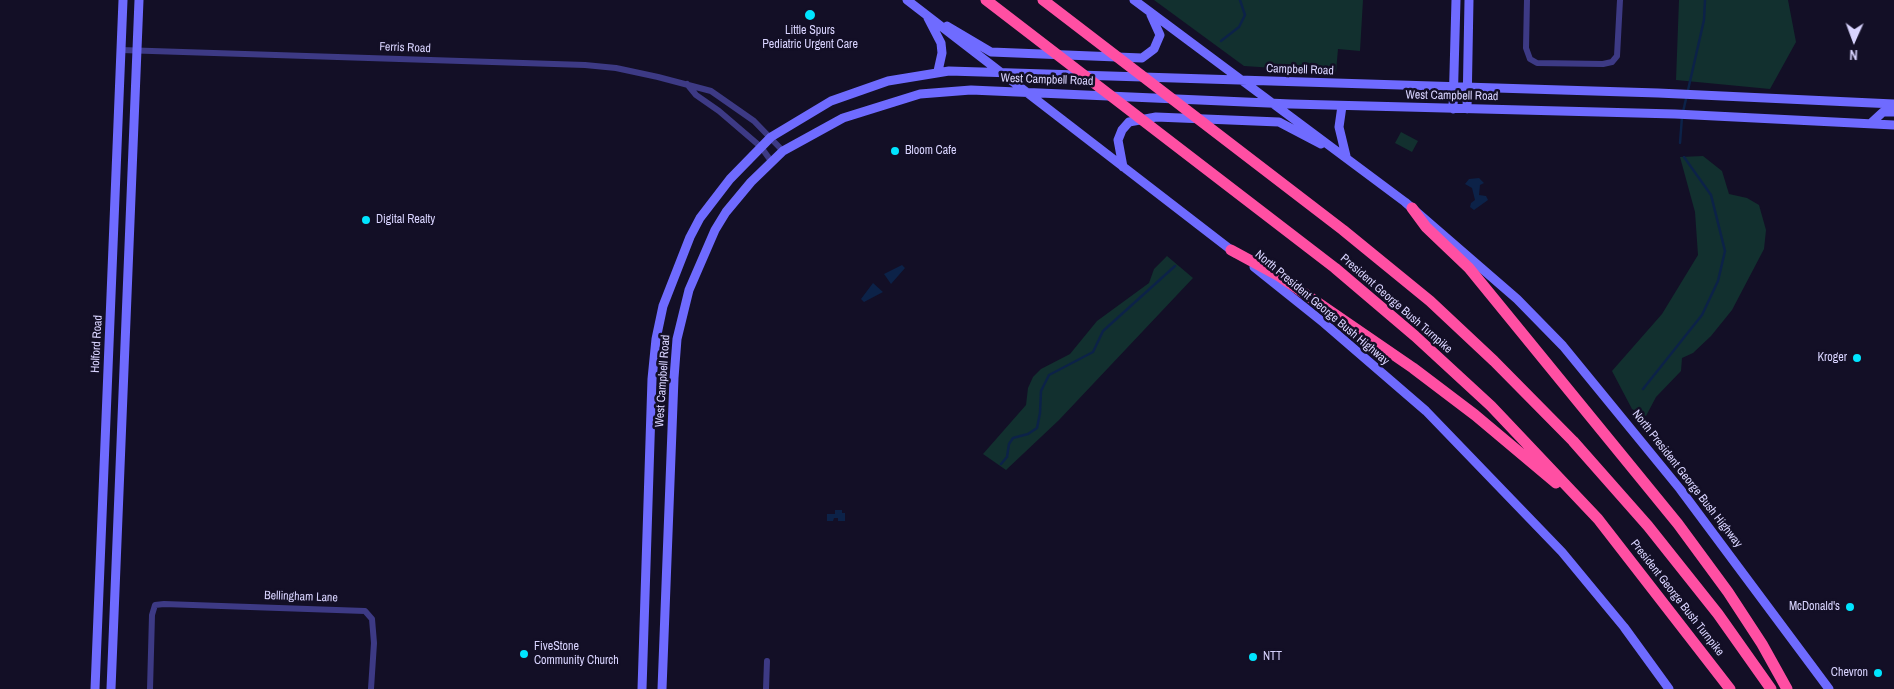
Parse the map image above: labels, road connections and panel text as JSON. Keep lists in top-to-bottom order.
{
  "streets": {
    "highway": ["President George Bush Turnpike"],
    "main road": [
      "Campbell Road",
      "West Campbell Road",
      "North President George Bush Highway",
      "Holford Road"
    ],
    "street": ["Ferris Road", "Bellingham Lane"]
  },
  "crossings": [
    ["Ferris Road", "West Campbell Road"],
    ["Ferris Road", "Holford Road"],
    ["Campbell Road", "West Campbell Road"],
    ["Campbell Road", "North President George Bush Highway"],
    ["West Campbell Road", "North President George Bush Highway"]
  ],
  "places": [
    "Little Spurs Pediatric Urgent Care",
    "Bloom Cafe",
    "Digital Realty",
    "Kroger",
    "McDonald's",
    "FiveStone Community Church",
    "NTT",
    "Chevron"
  ],
  "north": "bottom"
}
